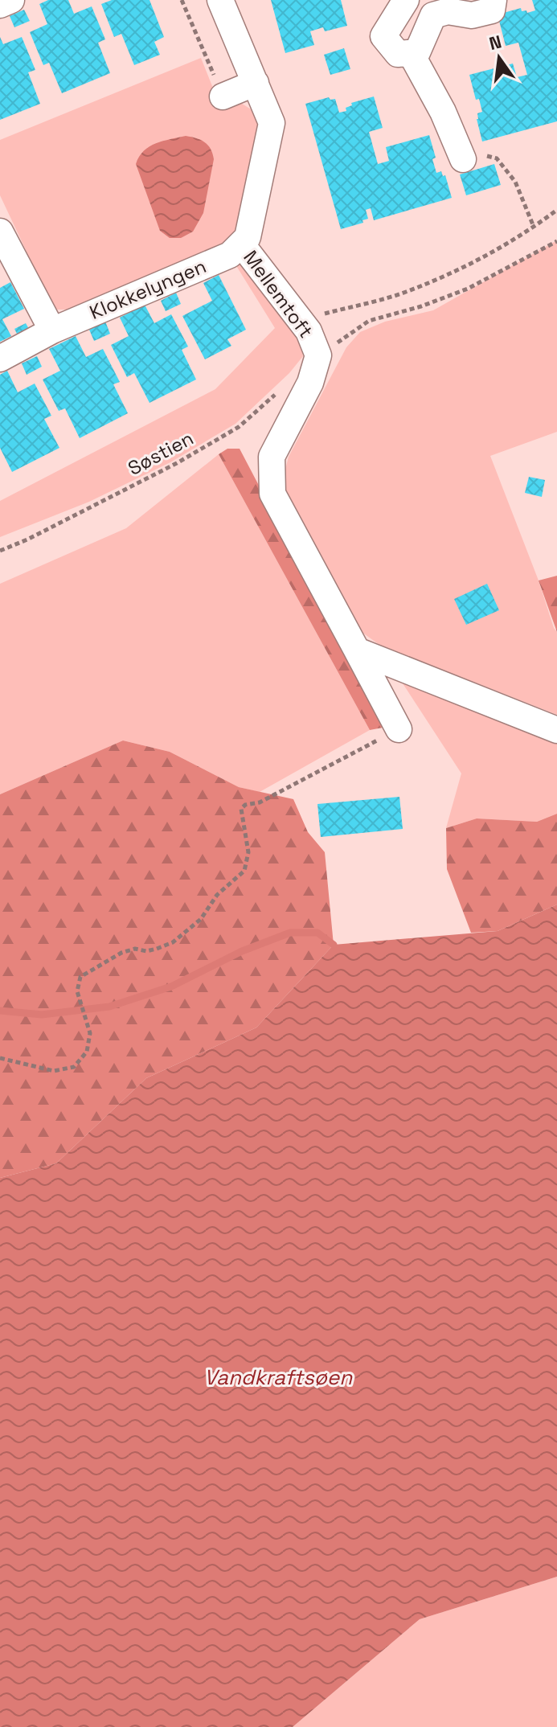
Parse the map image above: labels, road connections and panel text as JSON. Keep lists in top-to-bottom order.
{
  "streets": {
    "street": ["Klokkelyngen", "Mellemtoft"],
    "path": ["Søstien"]
  },
  "crossings": [
    ["Klokkelyngen", "Mellemtoft"]
  ],
  "water": ["Vandkraftsøen"],
  "north": "top"
}
